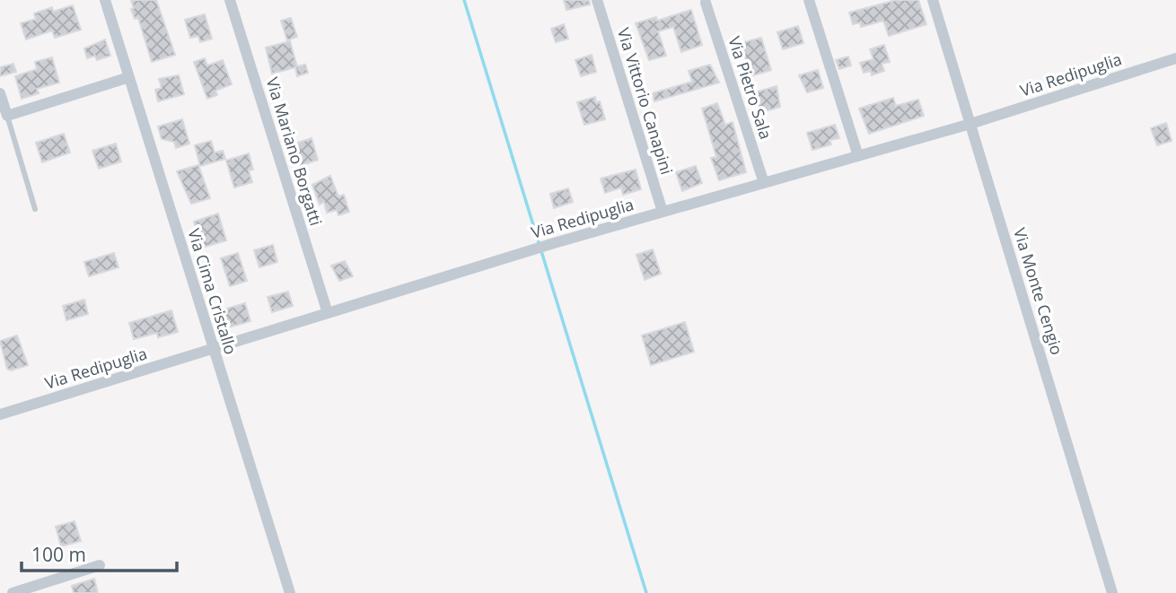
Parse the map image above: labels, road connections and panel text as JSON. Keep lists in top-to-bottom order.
{
  "streets": {
    "street": [
      "Via Redipuglia",
      "Via Pietro Sala",
      "Via Vittorio Canapini",
      "Via Mariano Borgatti",
      "Via Cima Cristallo",
      "Via Monte Cengio"
    ]
  },
  "crossings": [
    ["Via Redipuglia", "Via Pietro Sala"],
    ["Via Redipuglia", "Via Vittorio Canapini"],
    ["Via Redipuglia", "Via Mariano Borgatti"],
    ["Via Redipuglia", "Via Cima Cristallo"],
    ["Via Redipuglia", "Via Monte Cengio"]
  ],
  "scale_bar": "100 m"
}
